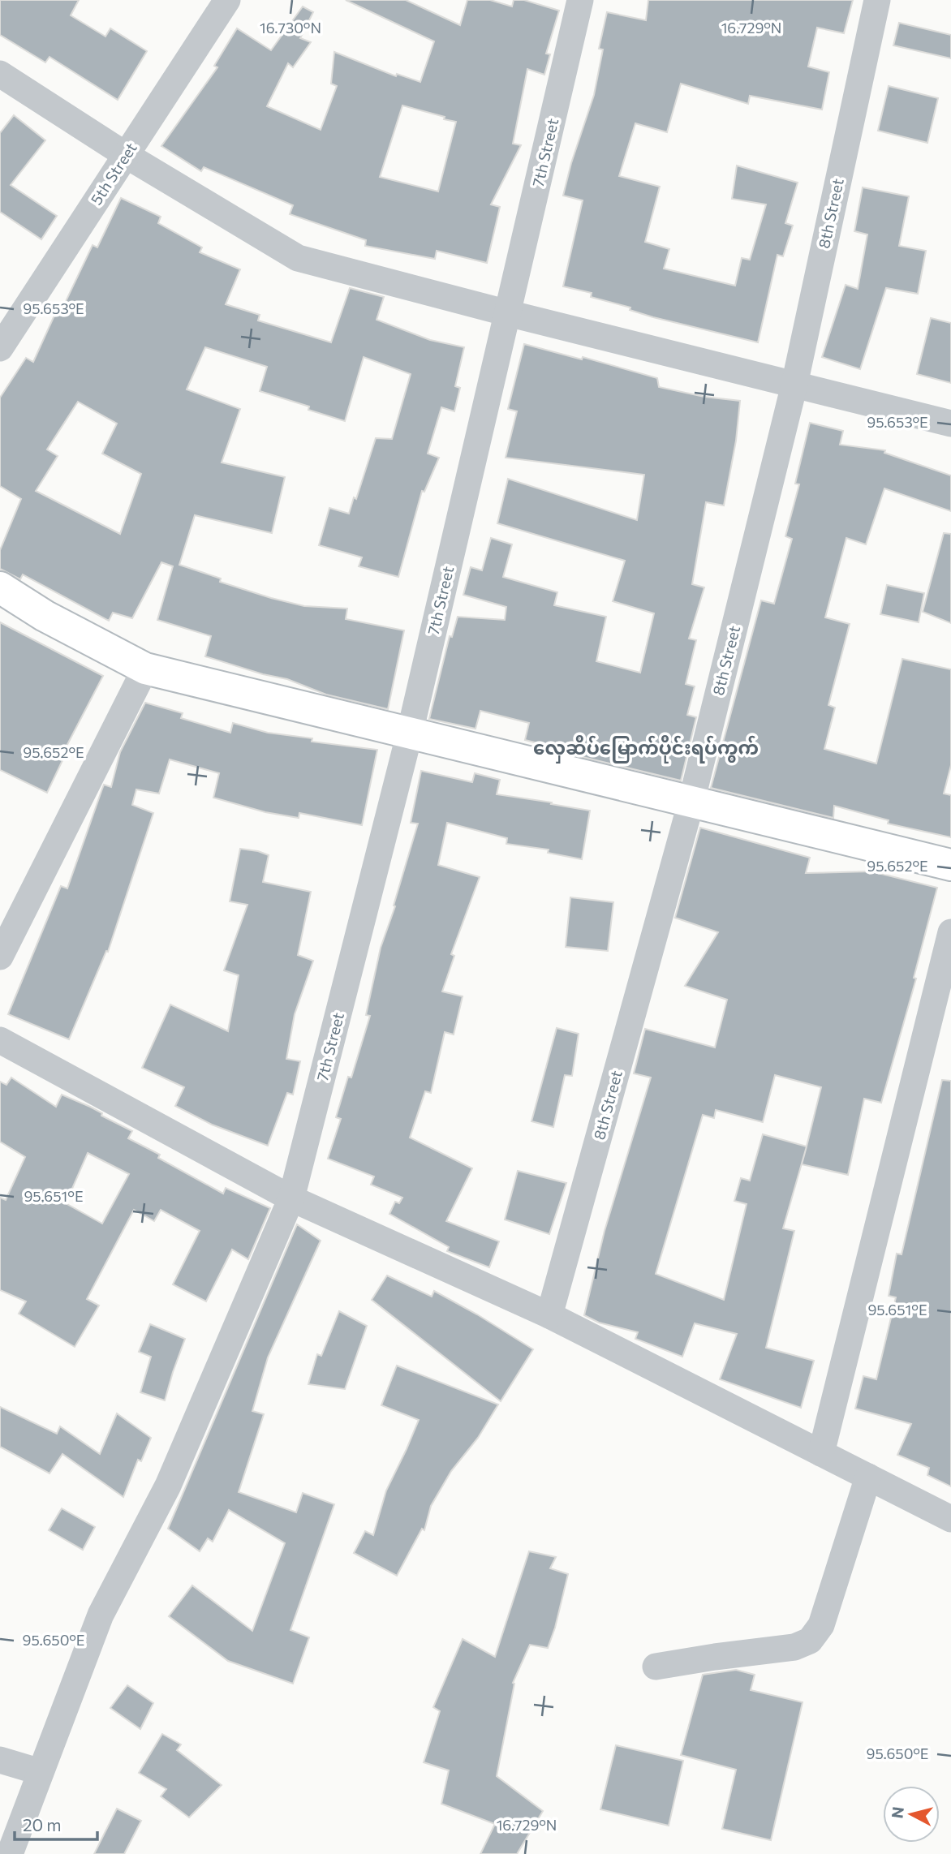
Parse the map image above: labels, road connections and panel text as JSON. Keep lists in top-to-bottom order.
{
  "streets": {
    "street": ["7th Street", "5th Street", "8th Street"]
  },
  "districts": ["လှေဆိပ်မြောက်ပိုင်းရပ်ကွက်"],
  "scale_bar": "20 m",
  "north": "left",
  "coordinates": [
    "16.730°N",
    "16.729°N",
    "95.653°E",
    "95.652°E",
    "95.651°E",
    "95.650°E"
  ]
}
